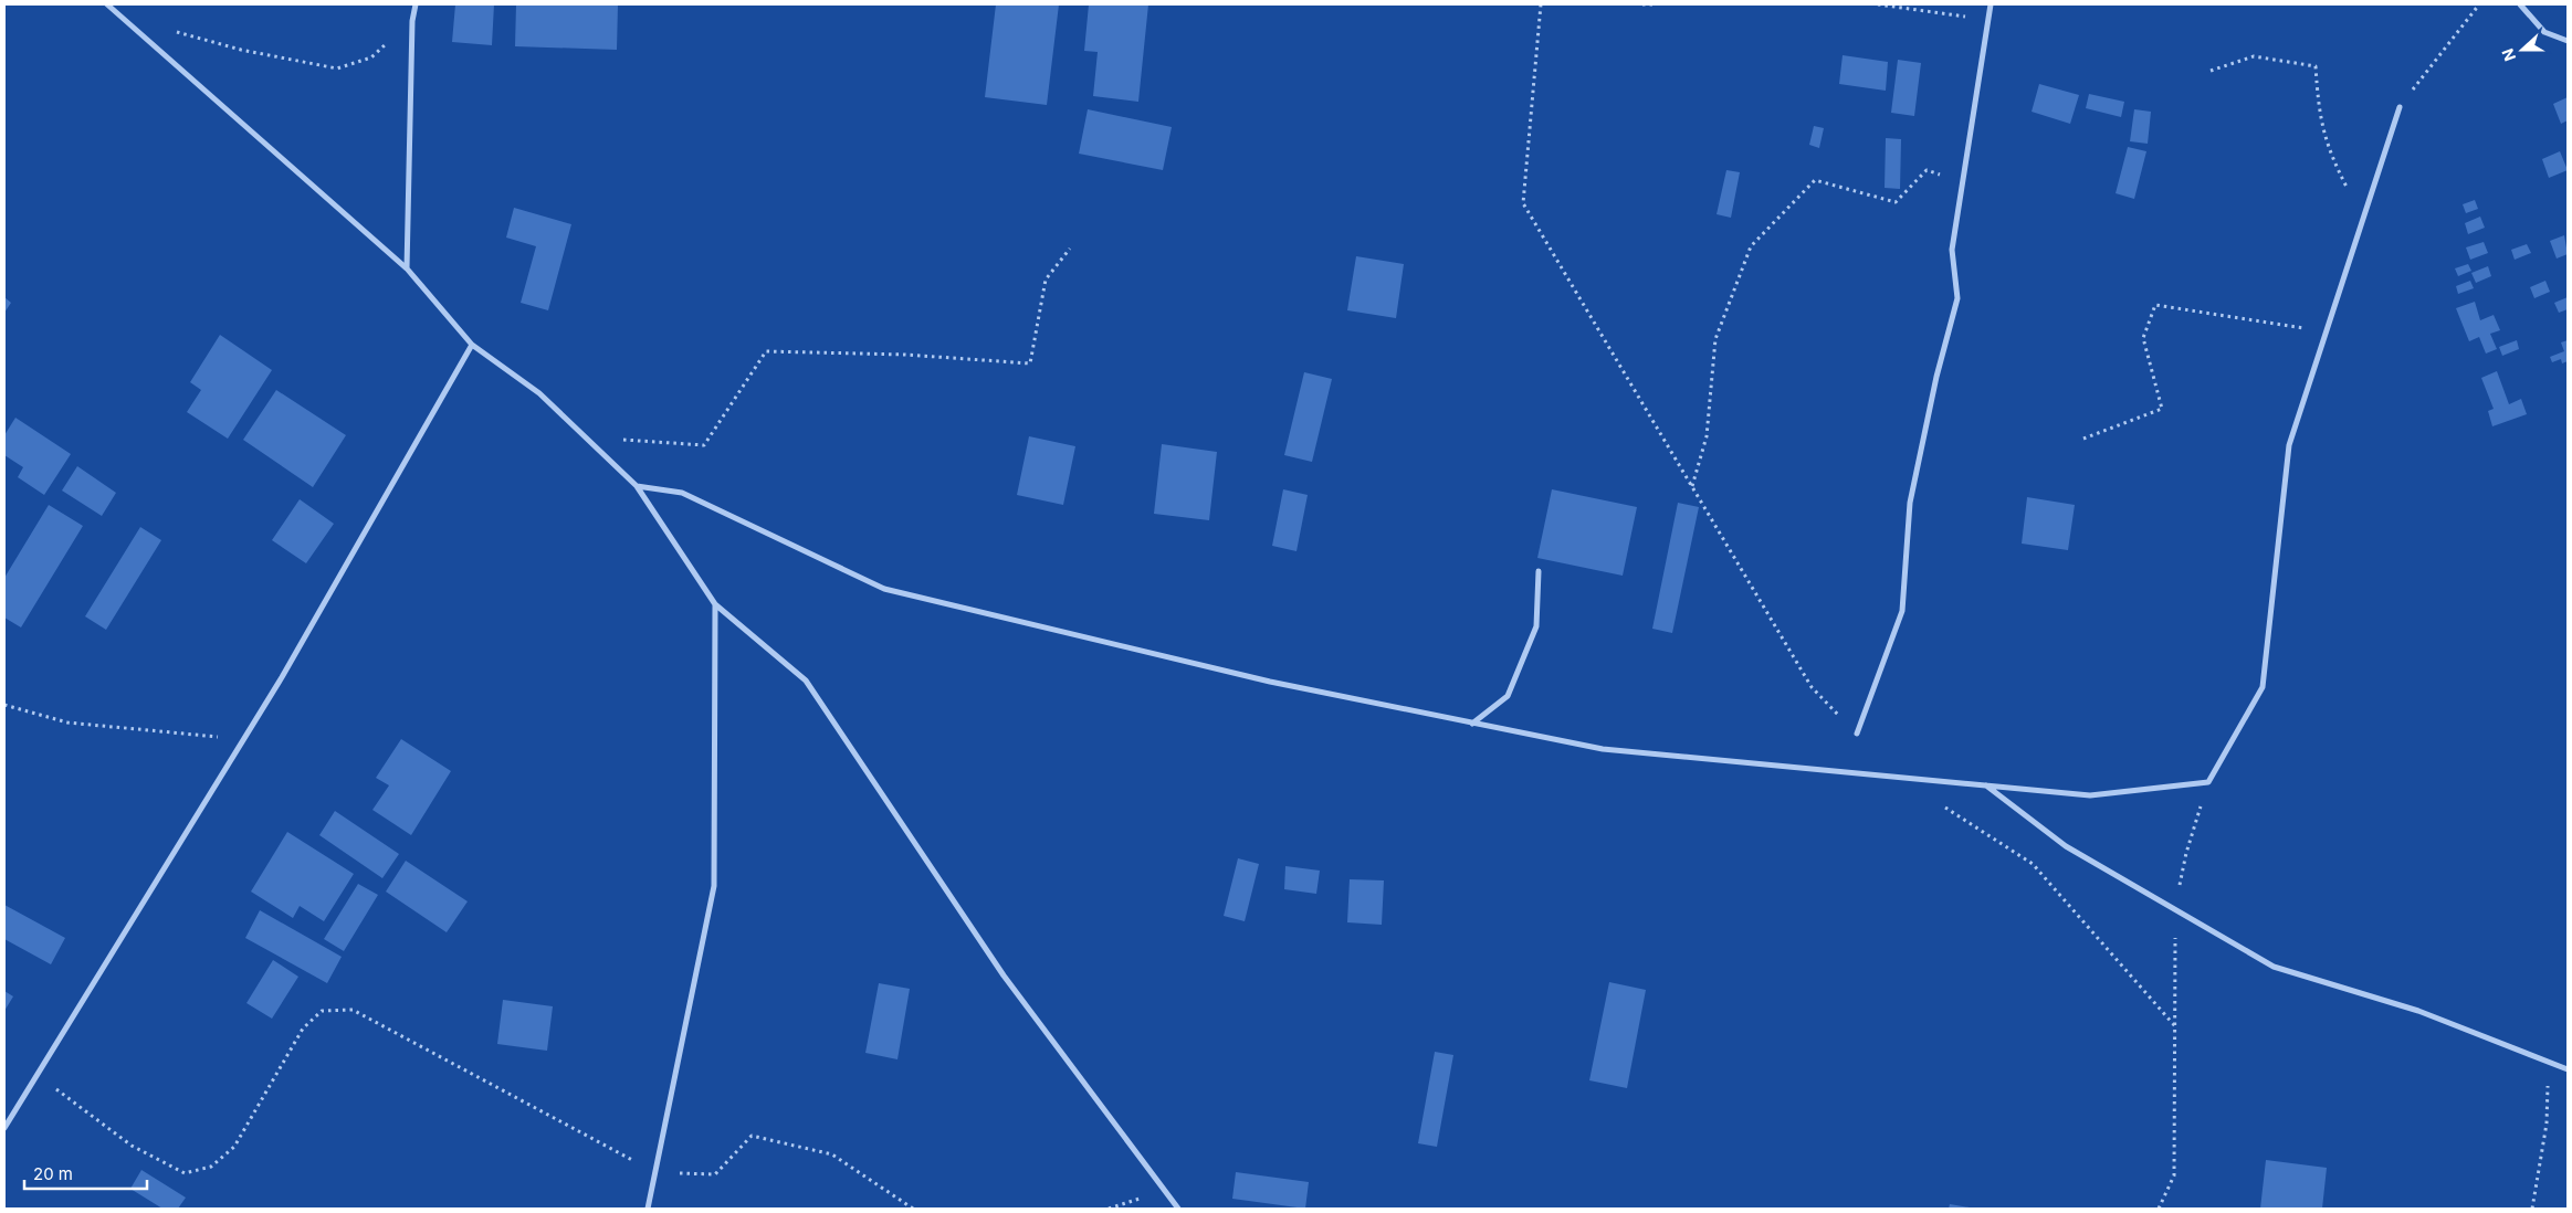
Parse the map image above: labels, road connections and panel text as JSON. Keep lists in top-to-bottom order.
{
  "scale_bar": "20 m",
  "north": "left"
}
